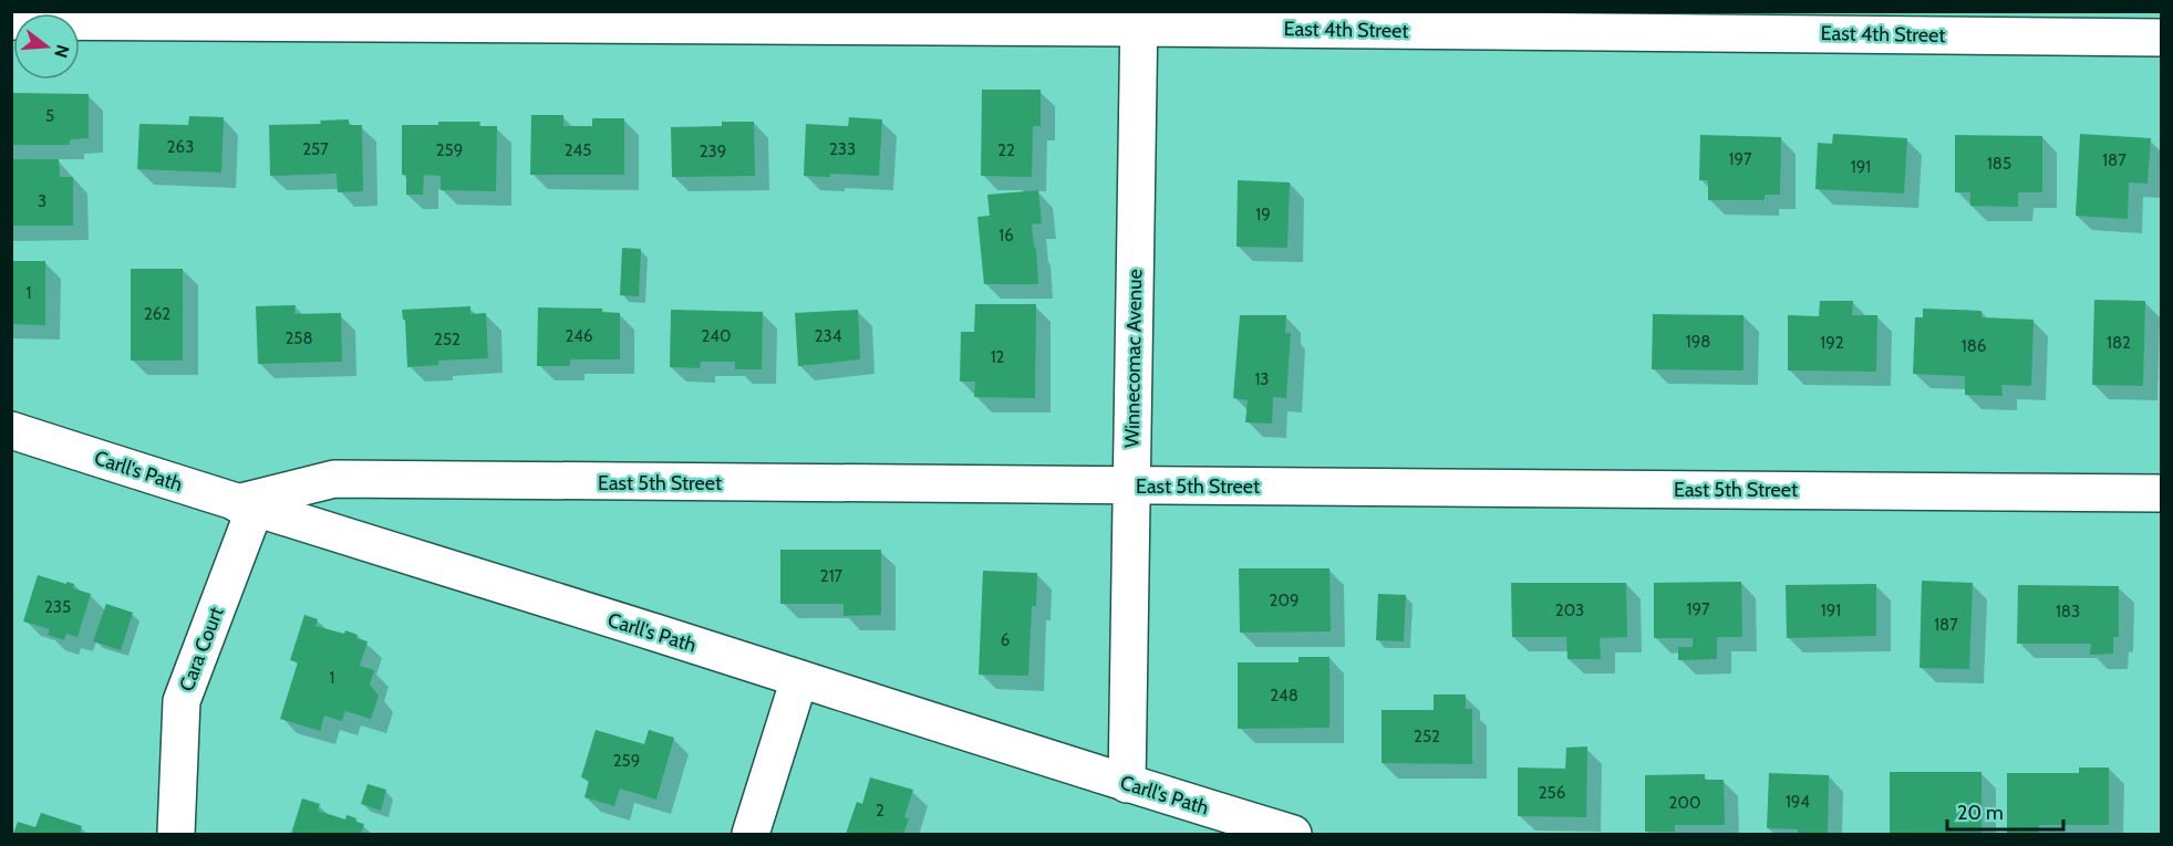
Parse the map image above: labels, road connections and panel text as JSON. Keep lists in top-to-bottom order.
{
  "streets": {
    "street": [
      "East 4th Street",
      "Winnecomac Avenue",
      "Carll's Path",
      "East 5th Street",
      "Cara Court"
    ]
  },
  "crossings": [
    ["East 4th Street", "Winnecomac Avenue"],
    ["Winnecomac Avenue", "Carll's Path"],
    ["Winnecomac Avenue", "East 5th Street"],
    ["Carll's Path", "East 5th Street"],
    ["Carll's Path", "Cara Court"],
    ["East 5th Street", "Cara Court"]
  ],
  "house_numbers": [
    "5",
    "263",
    "257",
    "233",
    "259",
    "245",
    "22",
    "239",
    "197",
    "187",
    "185",
    "191",
    "3",
    "19",
    "16",
    "1",
    "262",
    "246",
    "240",
    "234",
    "258",
    "252",
    "198",
    "192",
    "182",
    "186",
    "12",
    "13",
    "217",
    "209",
    "235",
    "197",
    "203",
    "191",
    "183",
    "187",
    "6",
    "1",
    "248",
    "252",
    "259",
    "256",
    "194",
    "200",
    "2"
  ],
  "scale_bar": "20 m",
  "north": "right"
}
